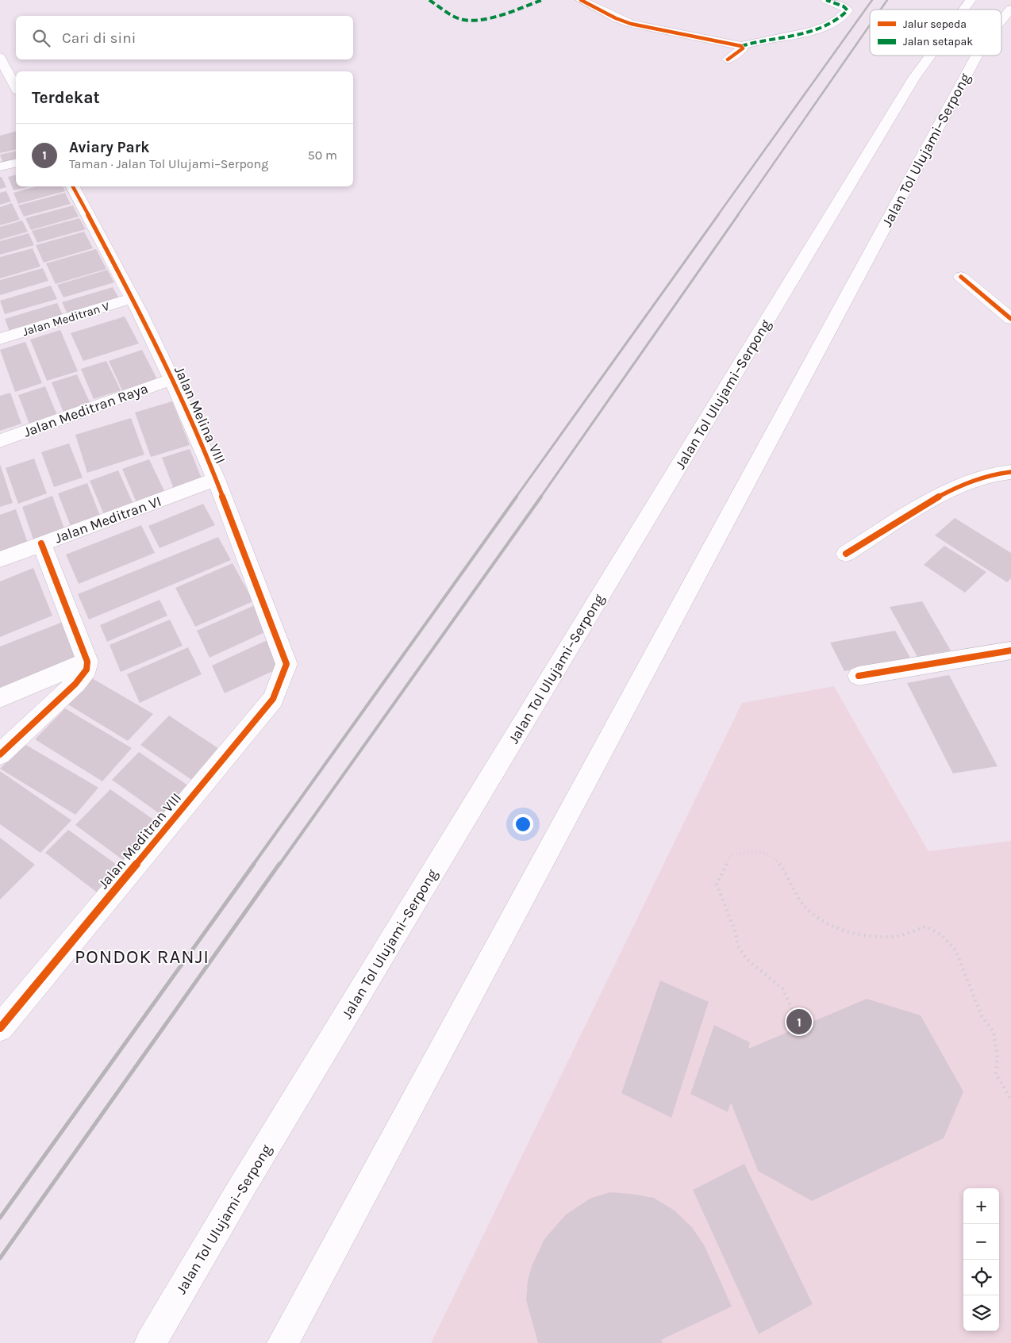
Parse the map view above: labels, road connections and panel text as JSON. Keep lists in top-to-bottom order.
{
  "streets": {
    "main road": [
      "Jalan Tol Ulujami–Serpong",
      "Jalan Meditran V",
      "Jalan Meditran Raya",
      "Jalan Melina VIII",
      "Jalan Meditran VI",
      "Jalan Meditran VIII"
    ]
  },
  "crossings": [
    ["Jalan Meditran V", "Jalan Melina VIII"],
    ["Jalan Meditran Raya", "Jalan Melina VIII"],
    ["Jalan Melina VIII", "Jalan Meditran VI"],
    ["Jalan Melina VIII", "Jalan Meditran VIII"]
  ],
  "districts": ["PONDOK RANJI"],
  "legend": ["Jalur sepeda", "Jalan setapak"],
  "page": {
    "search": "Cari di sini",
    "heading": "Terdekat",
    "list": [
      {
        "mark": "1",
        "name": "Aviary Park",
        "note": "Taman · Jalan Tol Ulujami–Serpong",
        "value": "50 m"
      }
    ],
    "pins": "1",
    "map_buttons": ["+", "−"]
  }
}
